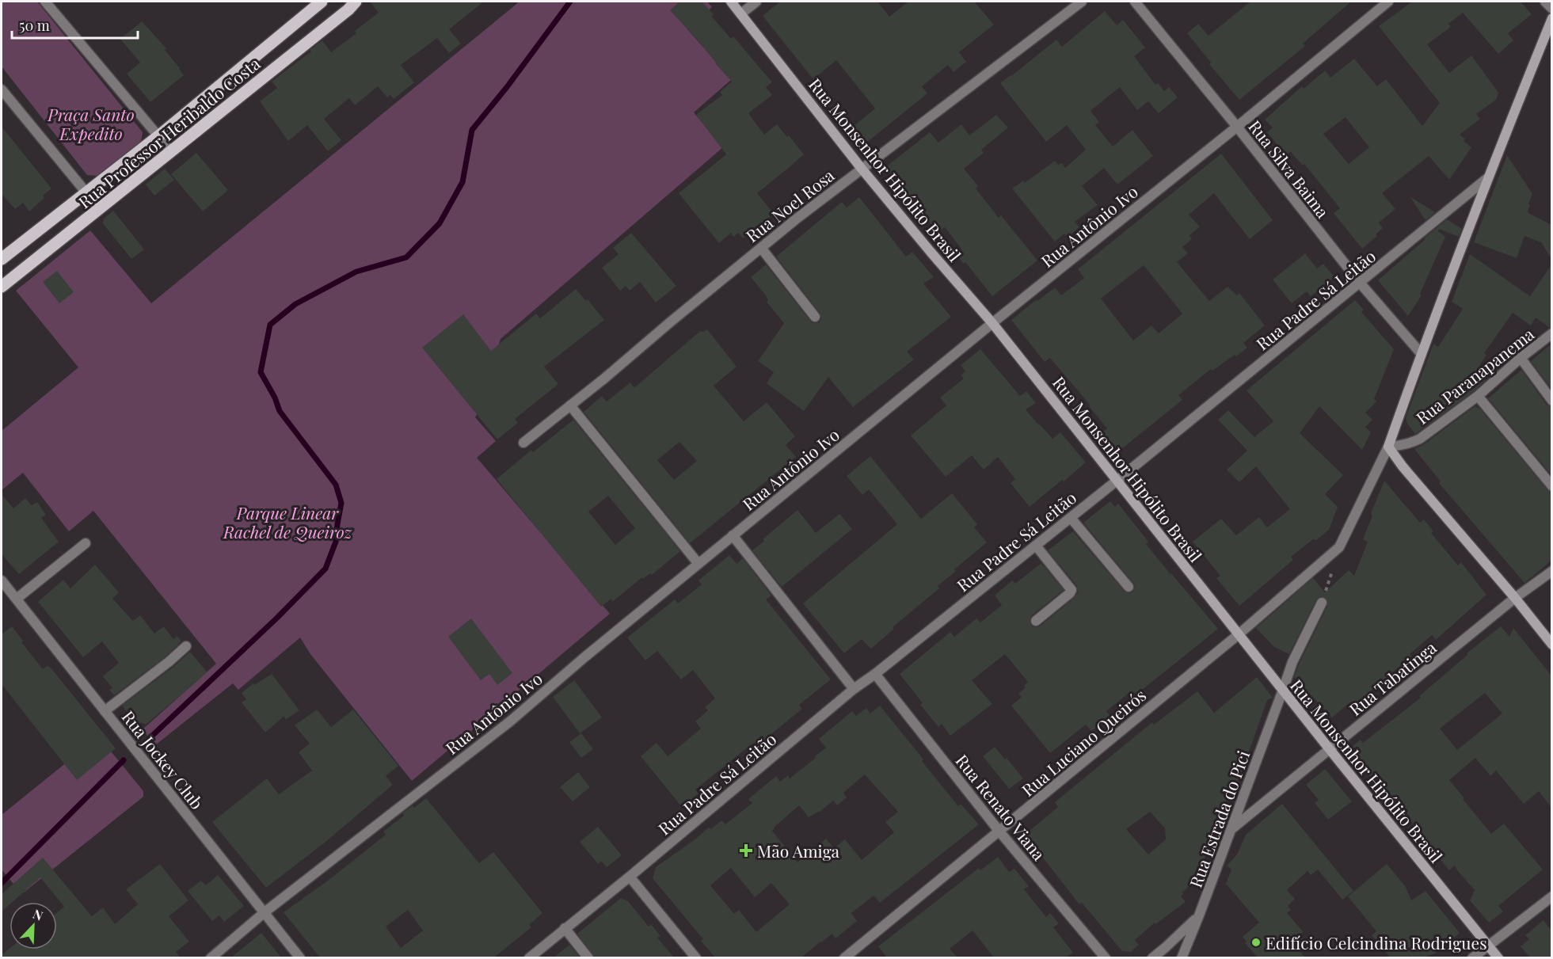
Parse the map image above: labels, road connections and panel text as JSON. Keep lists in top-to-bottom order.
{
  "streets": {
    "main road": ["Rua Professor Heribaldo Costa", "Rua Monsenhor Hipólito Brasil", "Rua Padre Sá Leitão"],
    "street": [
      "Rua Silva Baima",
      "Rua Noel Rosa",
      "Rua Antônio Ivo",
      "Rua Paranapanema",
      "Rua Tabatinga",
      "Rua Luciano Queirós",
      "Rua Jockey Club",
      "Rua Renato Viana",
      "Rua Estrada do Pici"
    ]
  },
  "crossings": [
    ["Rua Silva Baima", "Rua Antônio Ivo"],
    ["Rua Silva Baima", "Rua Padre Sá Leitão"],
    ["Rua Monsenhor Hipólito Brasil", "Rua Noel Rosa"],
    ["Rua Monsenhor Hipólito Brasil", "Rua Antônio Ivo"],
    ["Rua Monsenhor Hipólito Brasil", "Rua Padre Sá Leitão"],
    ["Rua Monsenhor Hipólito Brasil", "Rua Tabatinga"],
    ["Rua Monsenhor Hipólito Brasil", "Rua Luciano Queirós"],
    ["Rua Monsenhor Hipólito Brasil", "Rua Estrada do Pici"],
    ["Rua Antônio Ivo", "Rua Jockey Club"],
    ["Rua Padre Sá Leitão", "Rua Paranapanema"],
    ["Rua Padre Sá Leitão", "Rua Luciano Queirós"],
    ["Rua Padre Sá Leitão", "Rua Renato Viana"],
    ["Rua Tabatinga", "Rua Estrada do Pici"],
    ["Rua Luciano Queirós", "Rua Renato Viana"]
  ],
  "parks": ["Praça Santo Expedito", "Parque Linear Rachel de Queiroz"],
  "places": {
    "health": ["Mão Amiga"],
    "other": ["Edifício Celcindina Rodrigues"]
  },
  "scale_bar": "50 m",
  "north": "top right"
}
